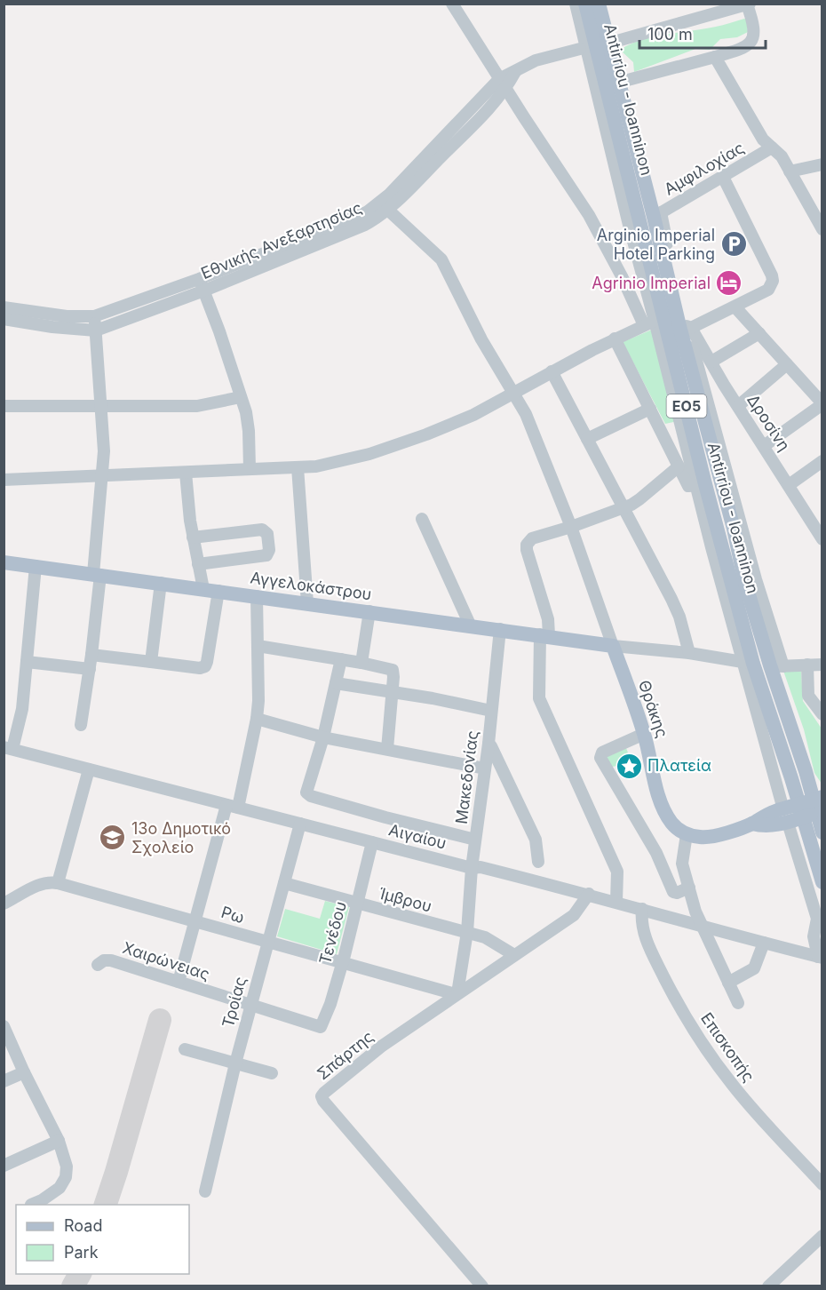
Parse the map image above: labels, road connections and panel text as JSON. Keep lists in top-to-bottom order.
{
  "streets": {
    "main road": [
      "Antirriou - Ioanninon",
      "ΕΟ5",
      "Αγγελοκάστρου",
      "Θράκης"
    ],
    "street": [
      "Αμφιλοχίας",
      "Εθνικής Ανεξαρτησίας",
      "Δροσίνη",
      "Μακεδονίας",
      "Αιγαίου",
      "Ίμβρου",
      "Ρω",
      "Τενέδου",
      "Χαιρώνειας",
      "Τροίας",
      "Επισκοπής",
      "Σπάρτης"
    ]
  },
  "crossings": [
    ["Antirriou - Ioanninon", "Αμφιλοχίας"],
    ["Αγγελοκάστρου", "Θράκης"],
    ["Αγγελοκάστρου", "Μακεδονίας"],
    ["Μακεδονίας", "Αιγαίου"],
    ["Μακεδονίας", "Ίμβρου"],
    ["Μακεδονίας", "Ρω"],
    ["Μακεδονίας", "Σπάρτης"],
    ["Αιγαίου", "Τενέδου"],
    ["Αιγαίου", "Τροίας"],
    ["Αιγαίου", "Επισκοπής"],
    ["Αιγαίου", "Σπάρτης"],
    ["Ίμβρου", "Τενέδου"],
    ["Ίμβρου", "Τροίας"],
    ["Ίμβρου", "Σπάρτης"],
    ["Ρω", "Τενέδου"],
    ["Ρω", "Τροίας"],
    ["Ρω", "Σπάρτης"],
    ["Τενέδου", "Χαιρώνειας"],
    ["Χαιρώνειας", "Τροίας"]
  ],
  "places": {
    "parking": ["Arginio Imperial Hotel Parking"],
    "hotel": ["Agrinio Imperial"],
    "place": ["Πλατεία"],
    "school or university": ["13ο Δημοτικό Σχολείο"]
  },
  "legend": ["Road", "Park"],
  "scale_bar": "100 m"
}
